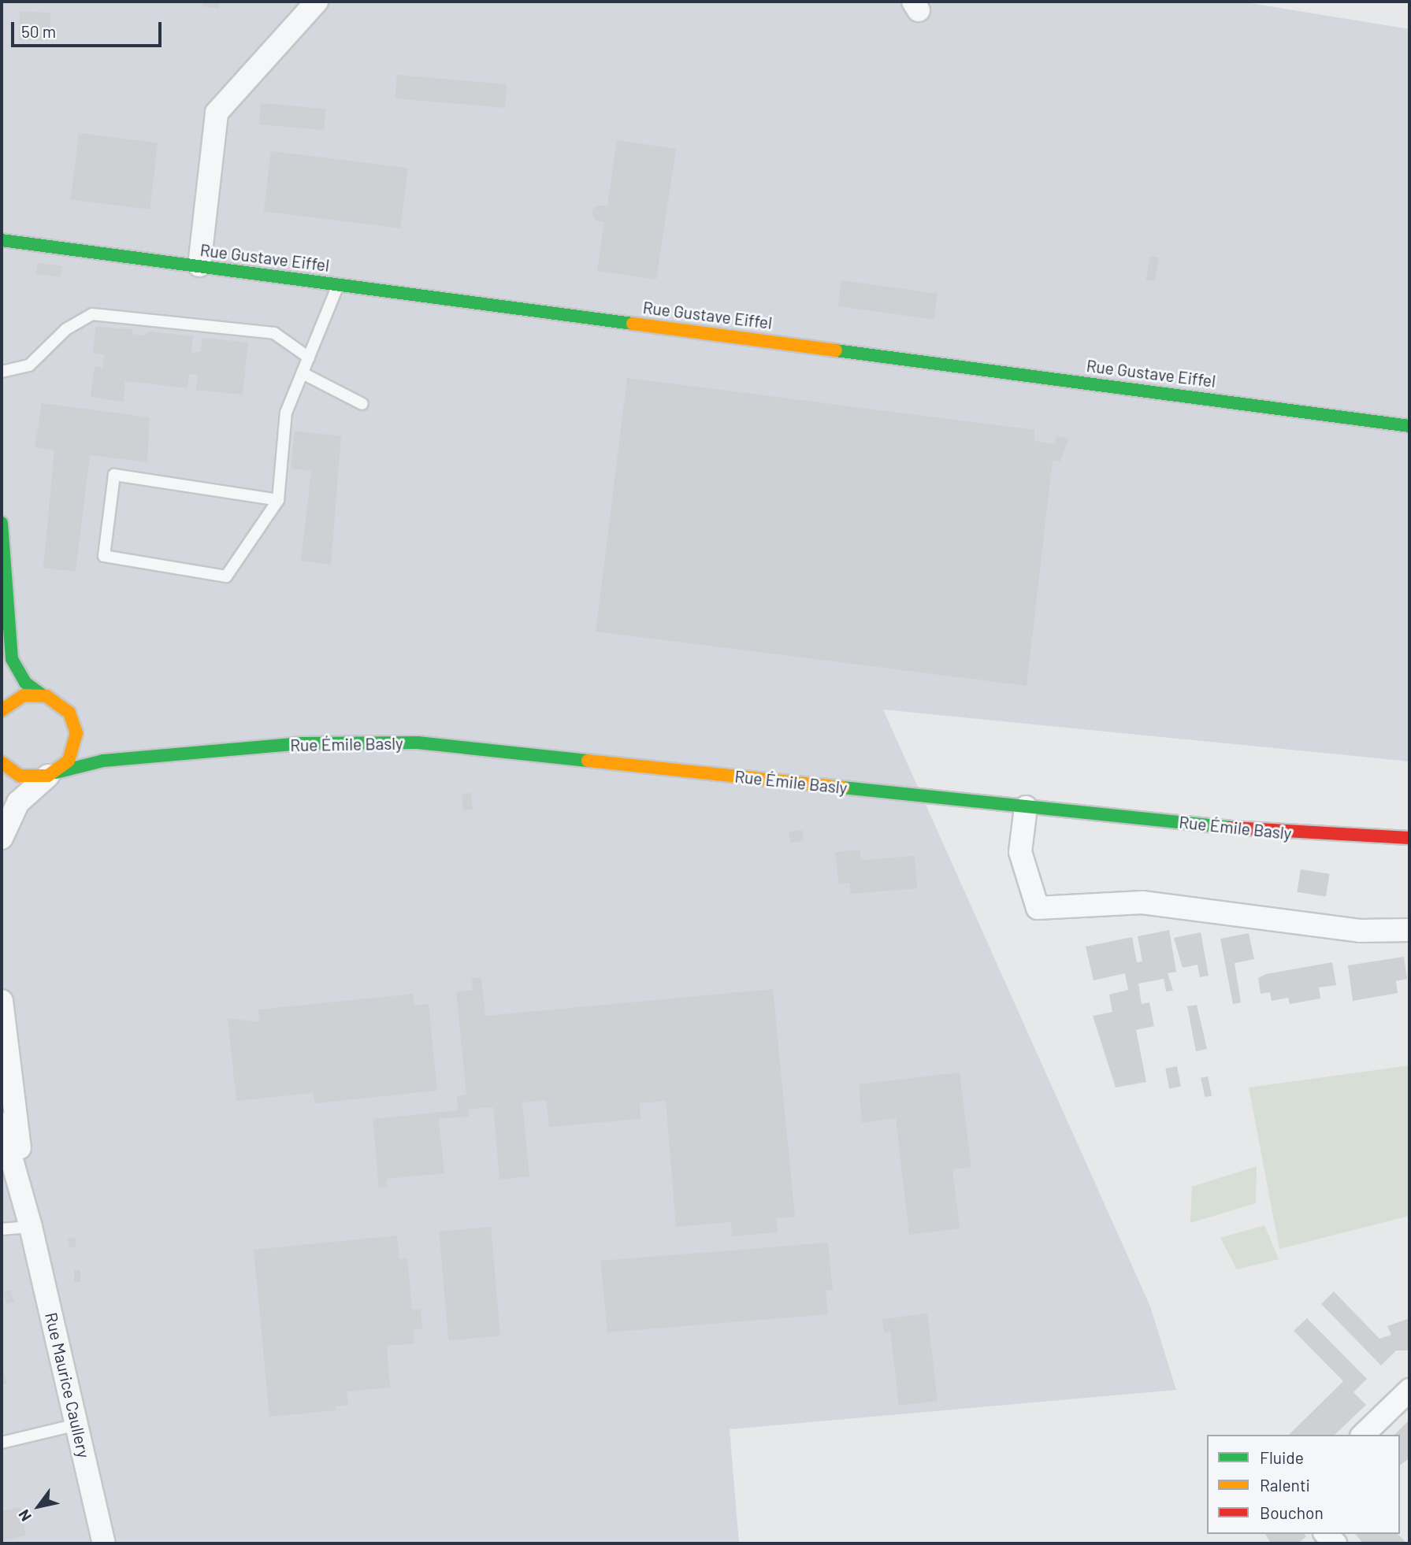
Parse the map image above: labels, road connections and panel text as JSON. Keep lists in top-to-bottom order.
{
  "streets": {
    "street": ["Rue Gustave Eiffel", "Rue Émile Basly", "Rue Maurice Caullery"]
  },
  "legend": ["Fluide", "Ralenti", "Bouchon"],
  "scale_bar": "50 m",
  "north": "bottom left"
}
